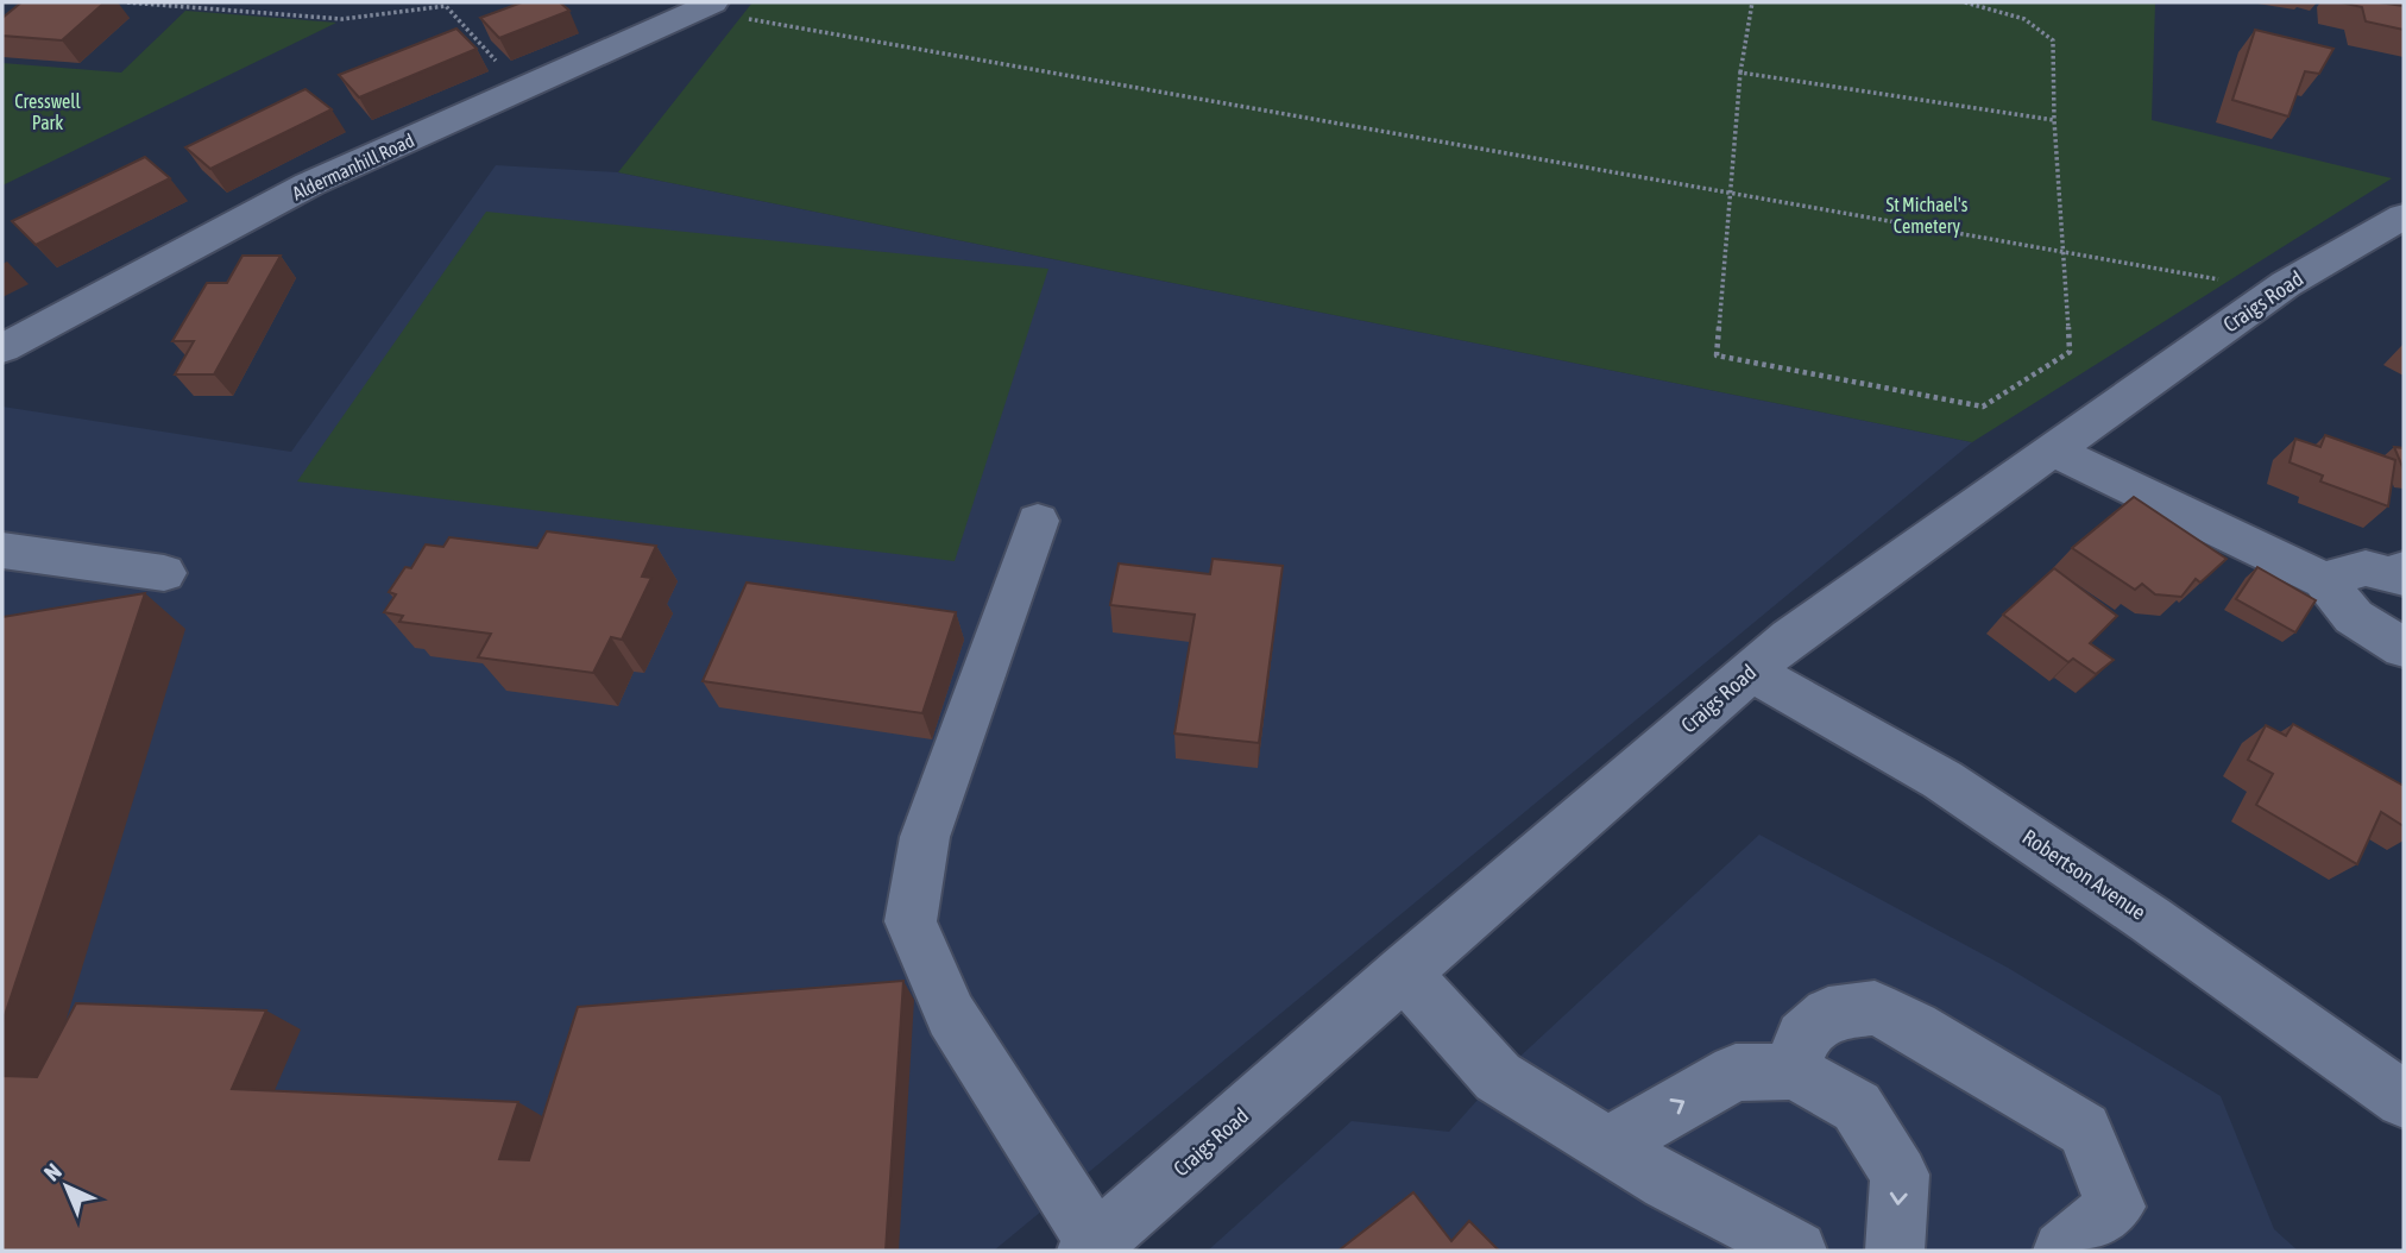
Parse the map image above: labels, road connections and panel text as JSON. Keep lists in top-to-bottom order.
{
  "streets": {
    "street": ["Aldermanhill Road", "Craigs Road", "Robertson Avenue"]
  },
  "crossings": [
    ["Craigs Road", "Robertson Avenue"]
  ],
  "parks": ["Cresswell Park", "St Michael's Cemetery"],
  "north": "top left"
}
